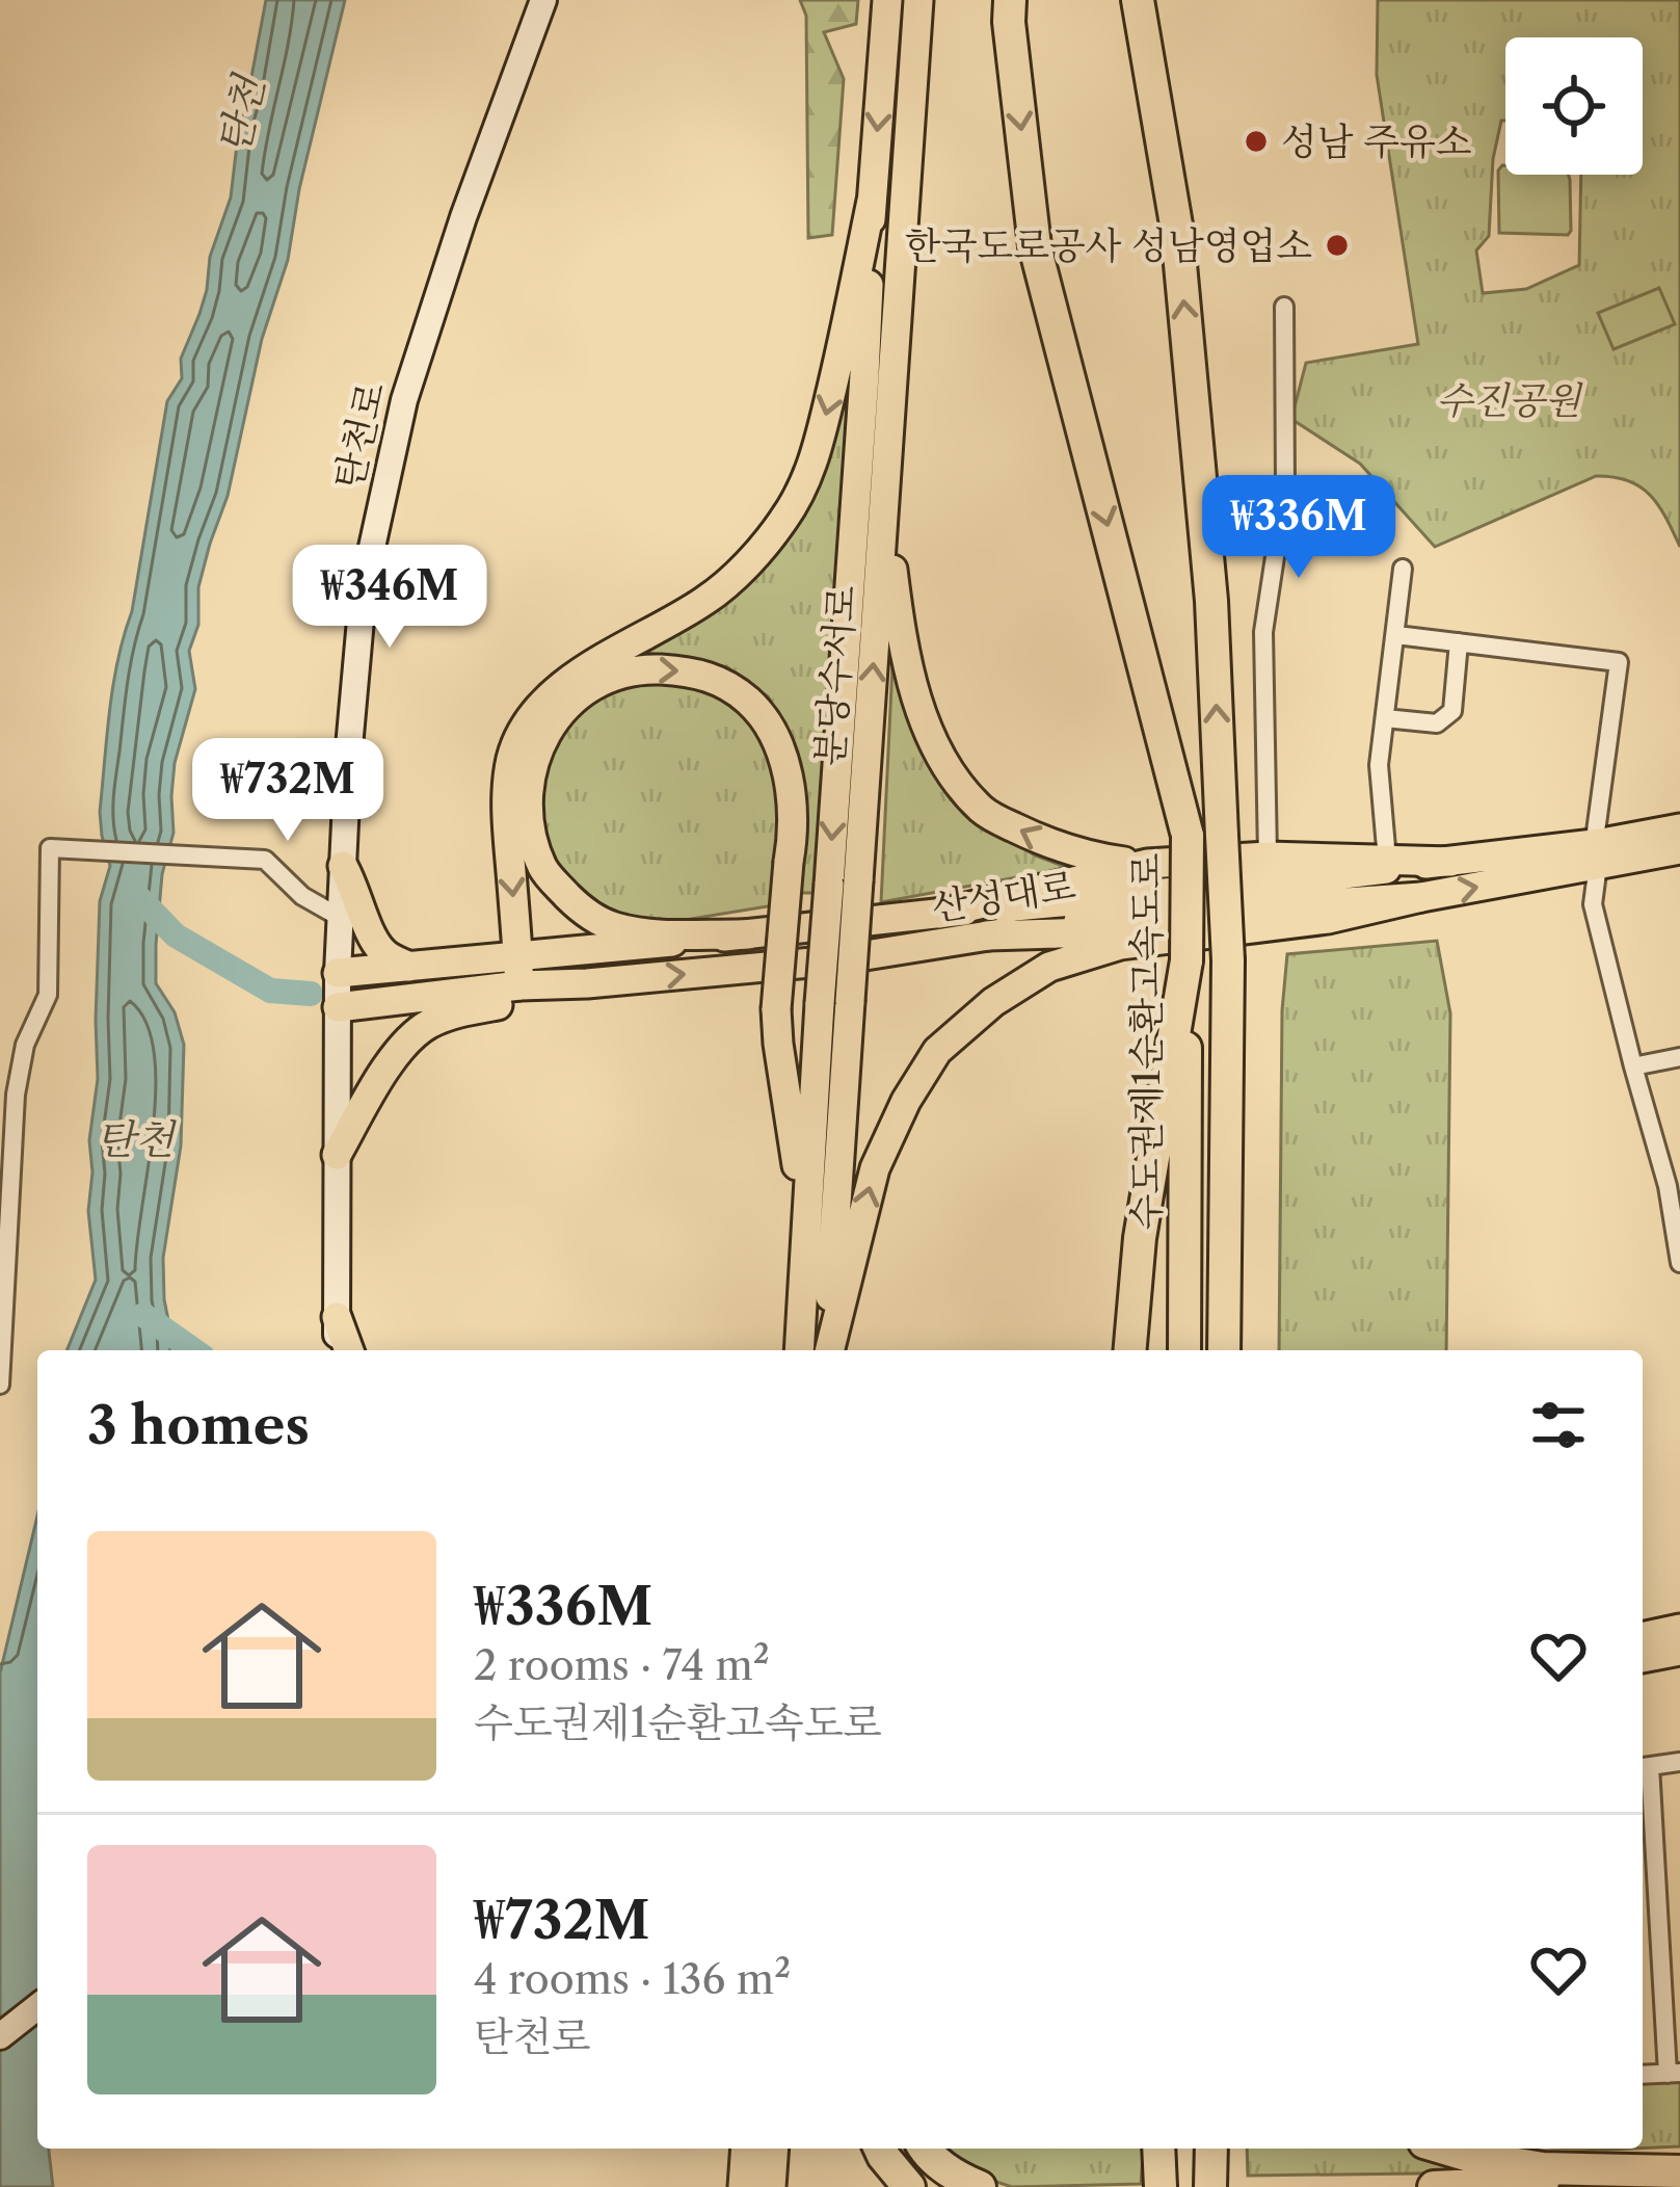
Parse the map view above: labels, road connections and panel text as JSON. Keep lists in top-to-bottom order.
{
  "streets": {
    "highway": ["수도권제1순환고속도로"],
    "main road": ["탄천로", "분당수서로", "산성대로"]
  },
  "crossings": [
    ["탄천로", "산성대로"]
  ],
  "water": ["탄천"],
  "parks": ["수진공원"],
  "places": ["성남 주유소", "한국도로공사 성남영업소"],
  "page": {
    "price": ["₩336M", "₩346M", "₩732M"],
    "heading": "3 homes",
    "list": [
      {
        "name": "₩336M",
        "note": "2 rooms · 74 m² · 수도권제1순환고속도로"
      },
      {
        "name": "₩732M",
        "note": "4 rooms · 136 m² · 탄천로"
      }
    ]
  }
}
